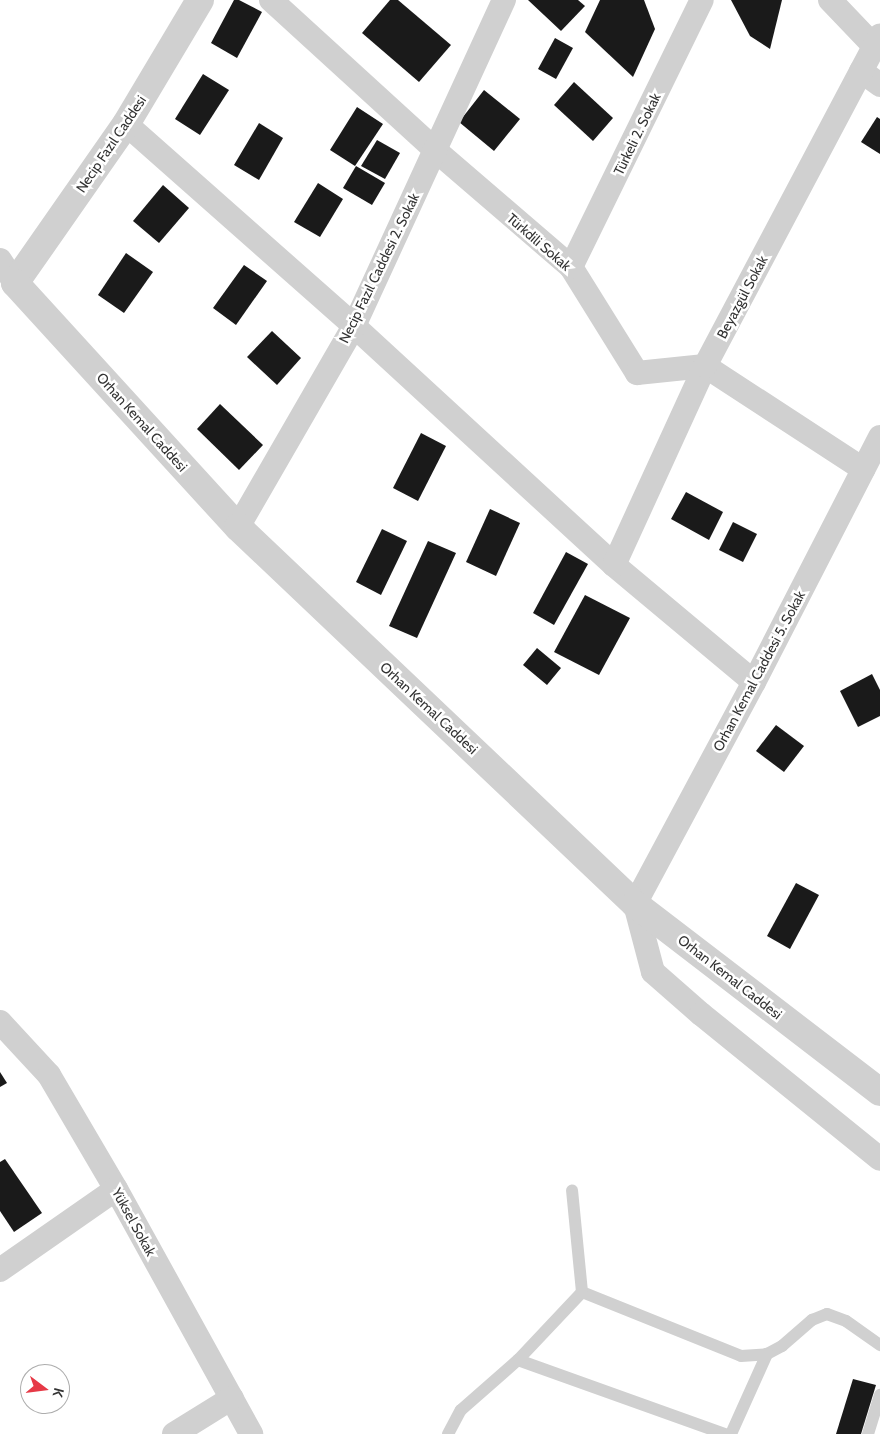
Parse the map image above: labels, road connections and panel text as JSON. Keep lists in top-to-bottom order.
{
  "streets": {
    "street": [
      "Türkeli 2. Sokak",
      "Necip Fazıl Caddesi",
      "Türkdili Sokak",
      "Necip Fazıl Caddesi 2. Sokak",
      "Beyazgül Sokak",
      "Orhan Kemal Caddesi",
      "Orhan Kemal Caddesi 5. Sokak",
      "Yüksel Sokak"
    ]
  },
  "crossings": [
    ["Türkeli 2. Sokak", "Türkdili Sokak"],
    ["Necip Fazıl Caddesi", "Orhan Kemal Caddesi"],
    ["Türkdili Sokak", "Necip Fazıl Caddesi 2. Sokak"],
    ["Türkdili Sokak", "Beyazgül Sokak"],
    ["Necip Fazıl Caddesi 2. Sokak", "Orhan Kemal Caddesi"],
    ["Orhan Kemal Caddesi", "Orhan Kemal Caddesi 5. Sokak"]
  ],
  "north": "right"
}
